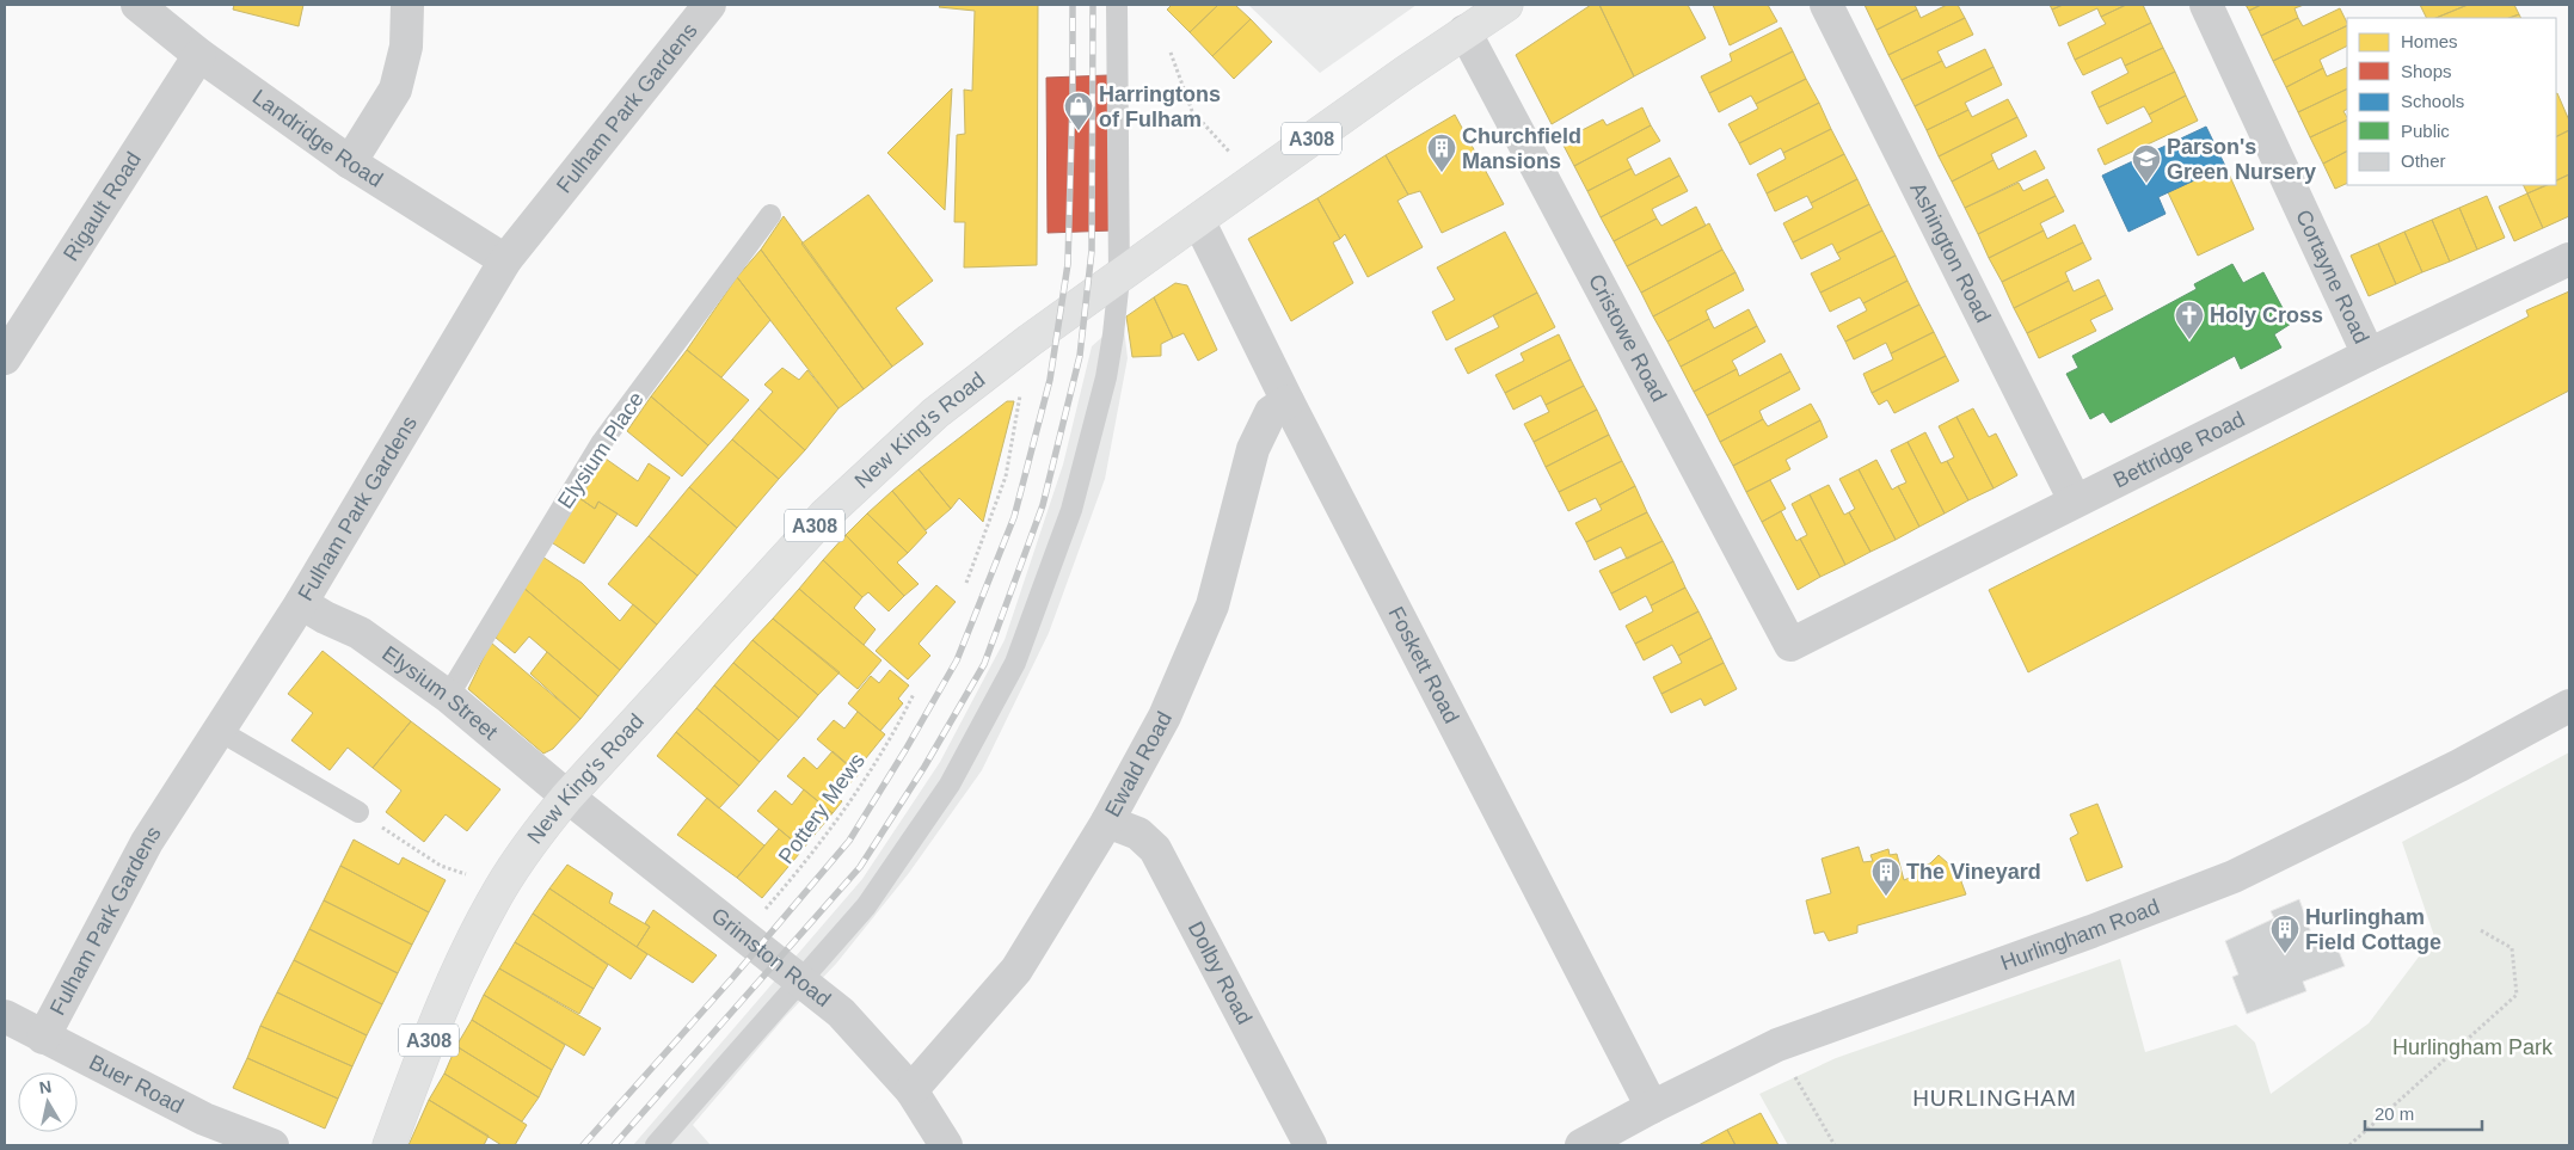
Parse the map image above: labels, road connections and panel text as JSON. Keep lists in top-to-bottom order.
{
  "streets": {
    "main road": ["A308", "New King's Road"],
    "street": [
      "Fulham Park Gardens",
      "Landridge Road",
      "Rigault Road",
      "Ashington Road",
      "Cortayne Road",
      "Cristowe Road",
      "Bettridge Road",
      "Foskett Road",
      "Elysium Street",
      "Ewald Road",
      "Hurlingham Road",
      "Grimston Road",
      "Dolby Road",
      "Buer Road"
    ],
    "lane": ["Elysium Place"],
    "path": ["Pottery Mews"]
  },
  "crossings": [
    ["Fulham Park Gardens", "Landridge Road"],
    ["Fulham Park Gardens", "Elysium Street"],
    ["Fulham Park Gardens", "Buer Road"],
    ["Landridge Road", "Rigault Road"],
    ["Ashington Road", "Bettridge Road"],
    ["Cortayne Road", "Bettridge Road"],
    ["Cristowe Road", "New King's Road"],
    ["Cristowe Road", "Bettridge Road"],
    ["New King's Road", "Foskett Road"],
    ["New King's Road", "Elysium Street"],
    ["New King's Road", "Grimston Road"],
    ["Elysium Place", "Elysium Street"],
    ["Foskett Road", "Ewald Road"],
    ["Foskett Road", "Hurlingham Road"],
    ["Elysium Street", "Grimston Road"],
    ["Ewald Road", "Grimston Road"],
    ["Ewald Road", "Dolby Road"],
    ["Pottery Mews", "Grimston Road"]
  ],
  "districts": ["HURLINGHAM"],
  "parks": ["Hurlingham Park"],
  "places": {
    "shop": ["Harringtons of Fulham"],
    "building": ["Churchfield Mansions", "The Vineyard", "Hurlingham Field Cottage"],
    "school or university": ["Parson's Green Nursery"],
    "church": ["Holy Cross"]
  },
  "legend": [
    "Homes",
    "Shops",
    "Schools",
    "Public",
    "Other"
  ],
  "scale_bar": "20 m",
  "north": "top"
}
